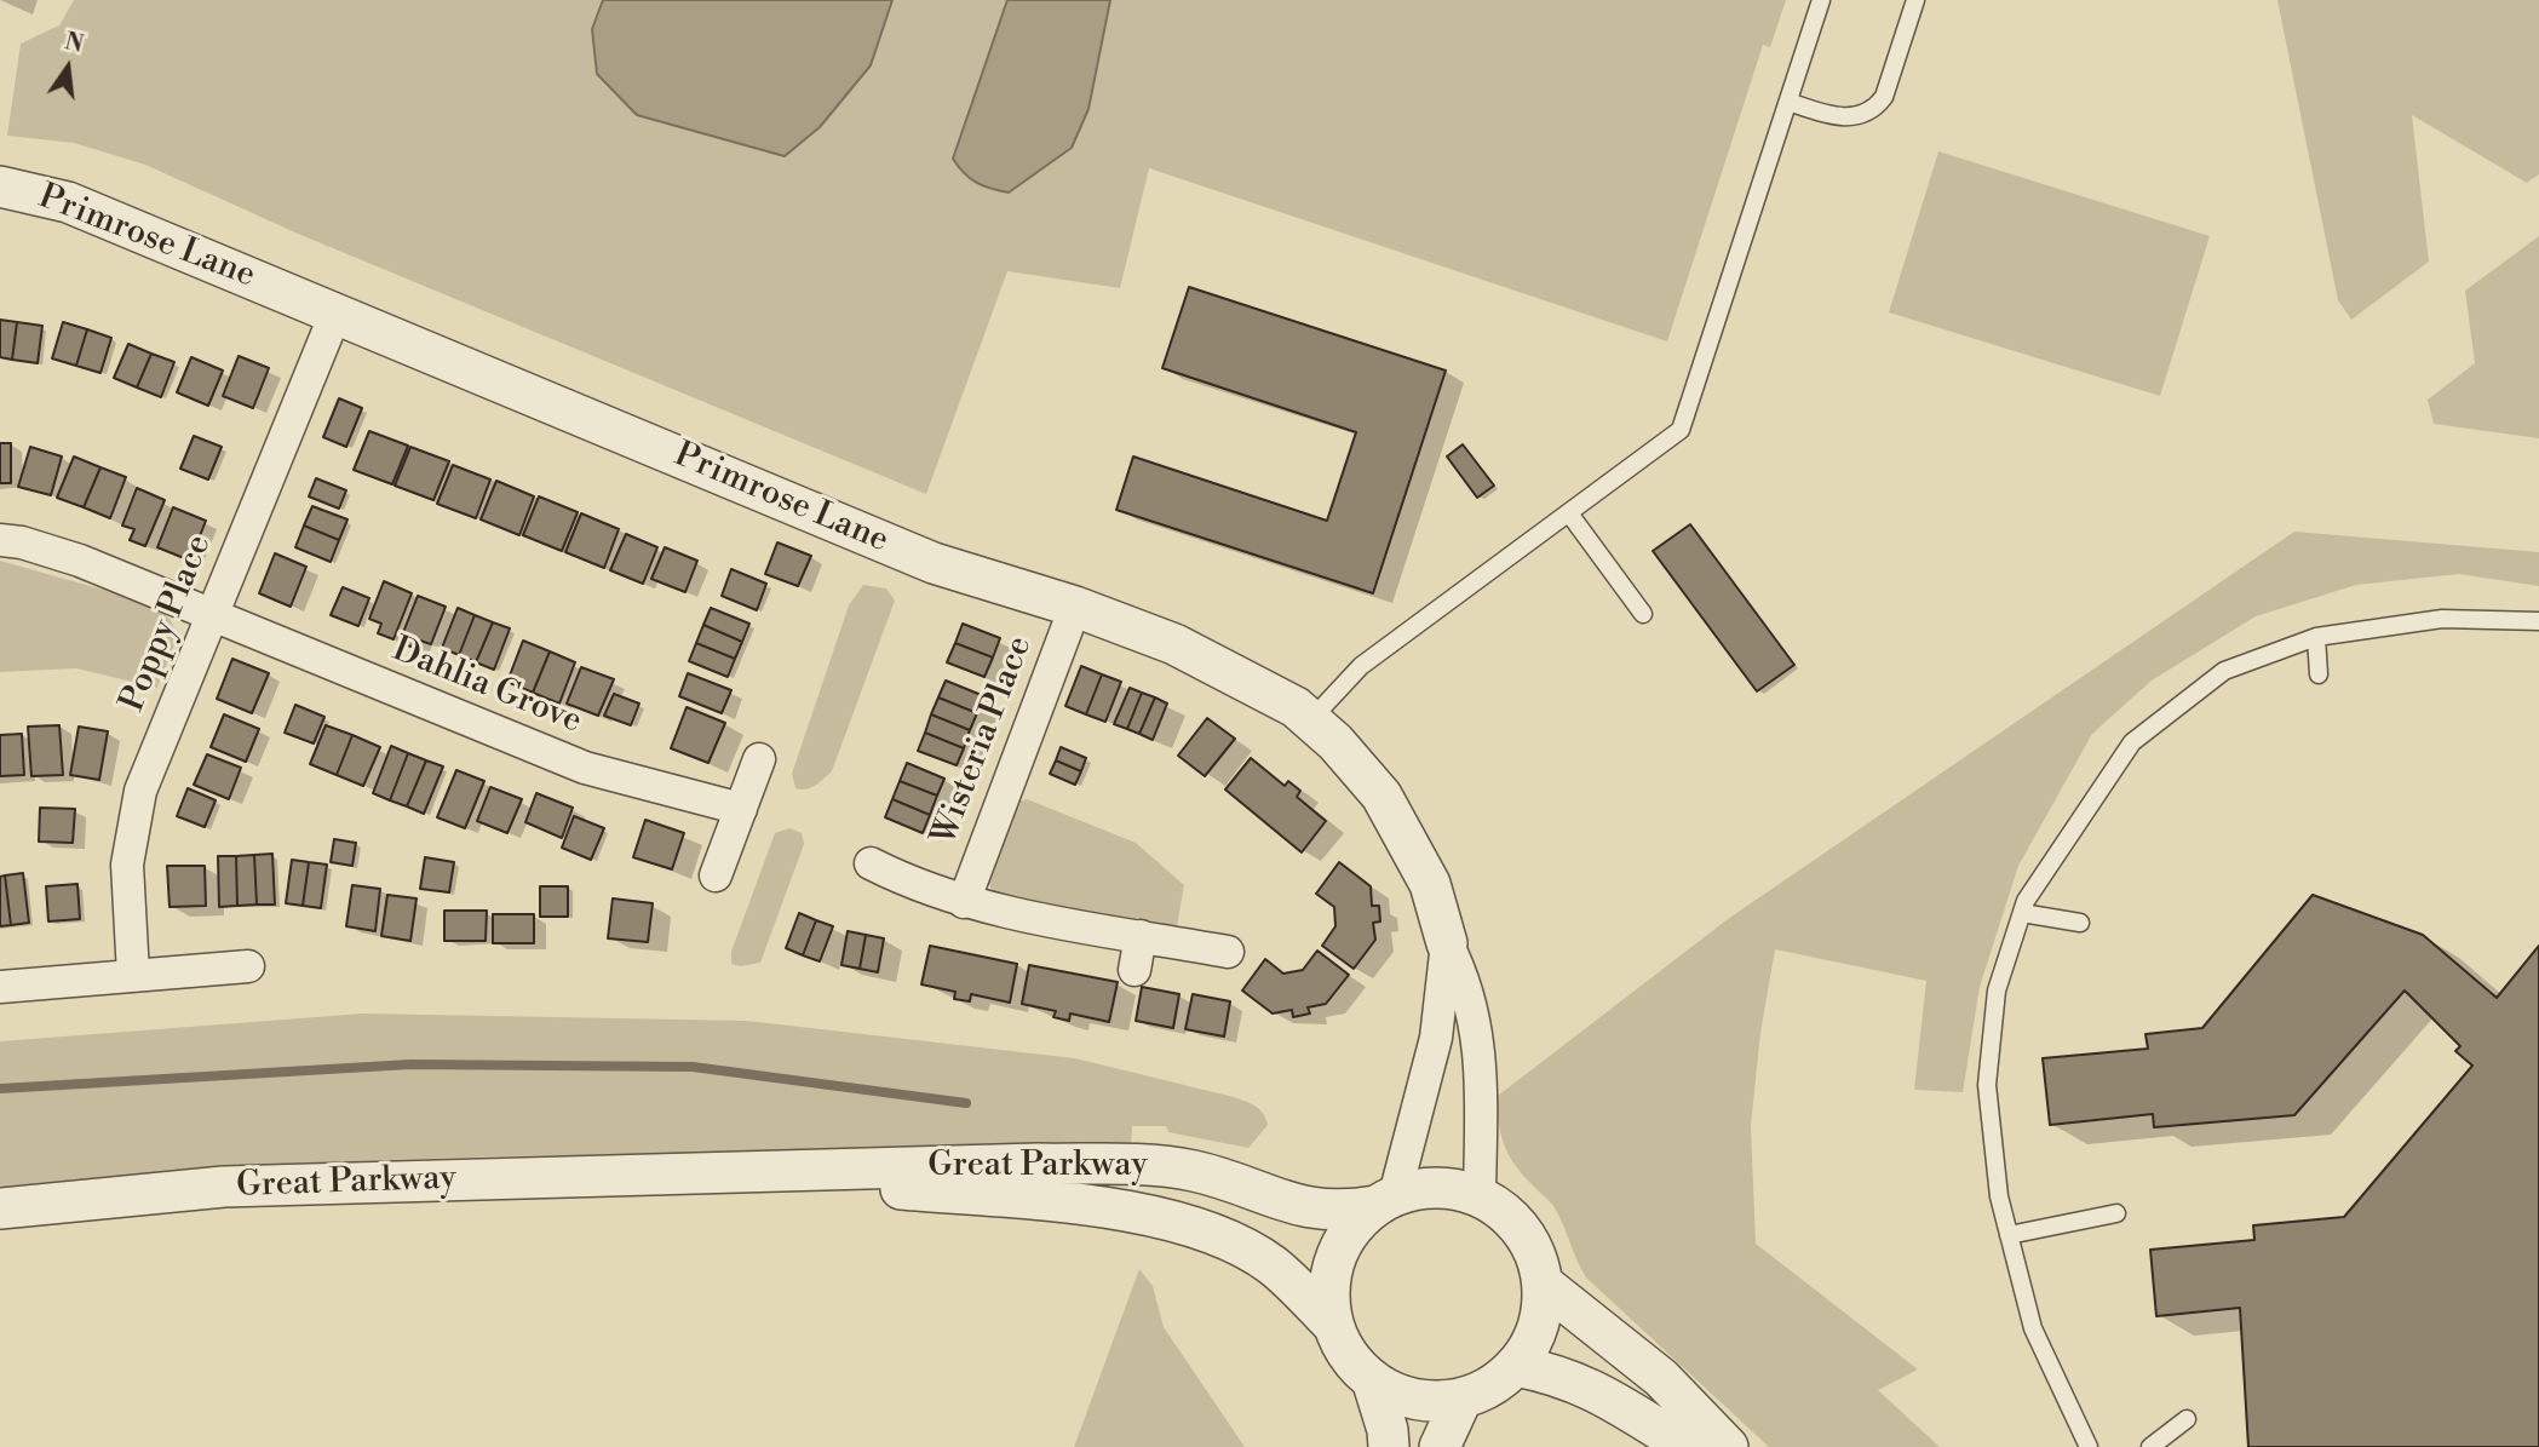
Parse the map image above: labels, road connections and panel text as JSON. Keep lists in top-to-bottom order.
{
  "streets": {
    "street": [
      "Primrose Lane",
      "Poppy Place",
      "Dahlia Grove",
      "Wisteria Place",
      "Great Parkway"
    ]
  },
  "crossings": [
    ["Primrose Lane", "Poppy Place"],
    ["Primrose Lane", "Wisteria Place"],
    ["Primrose Lane", "Great Parkway"],
    ["Poppy Place", "Dahlia Grove"]
  ],
  "north": "top"
}
